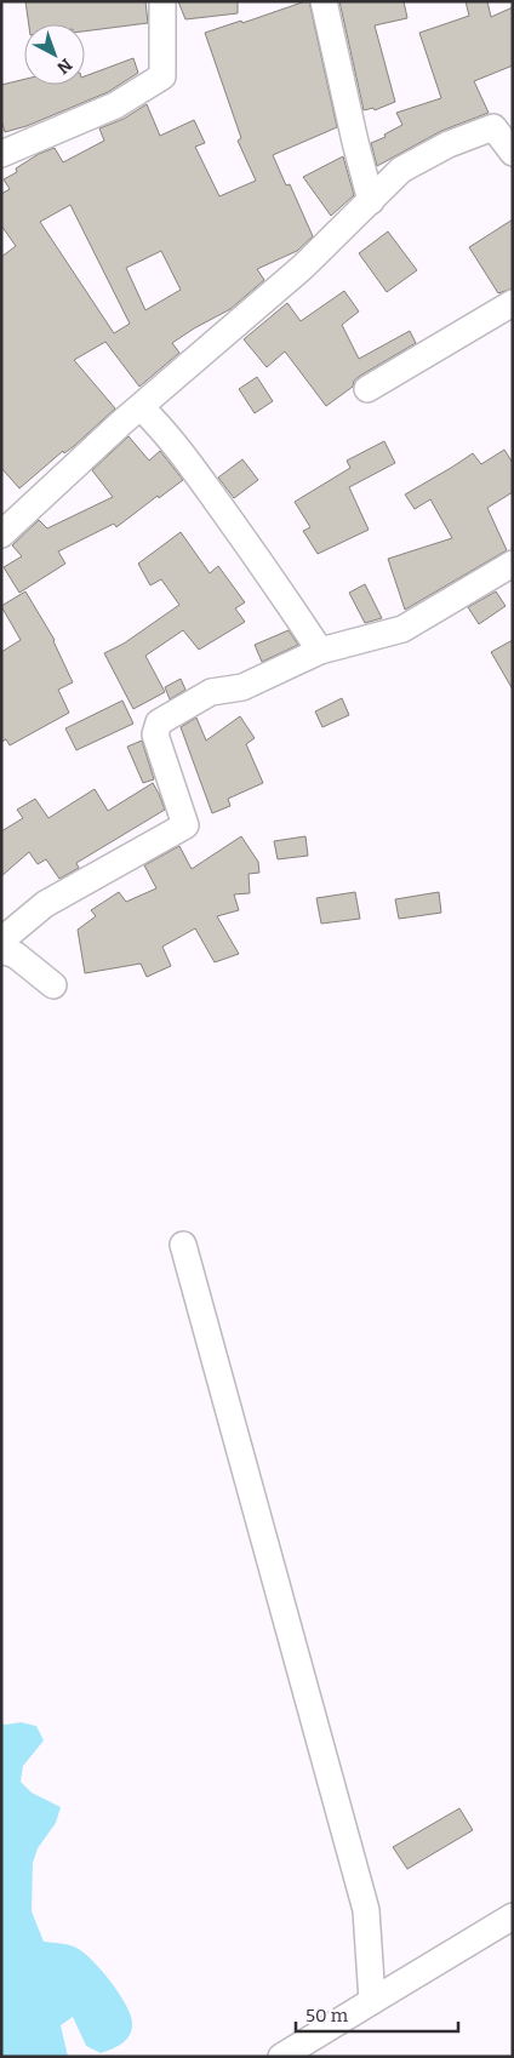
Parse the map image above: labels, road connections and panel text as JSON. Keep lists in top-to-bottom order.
{
  "scale_bar": "50 m",
  "north": "bottom right"
}
